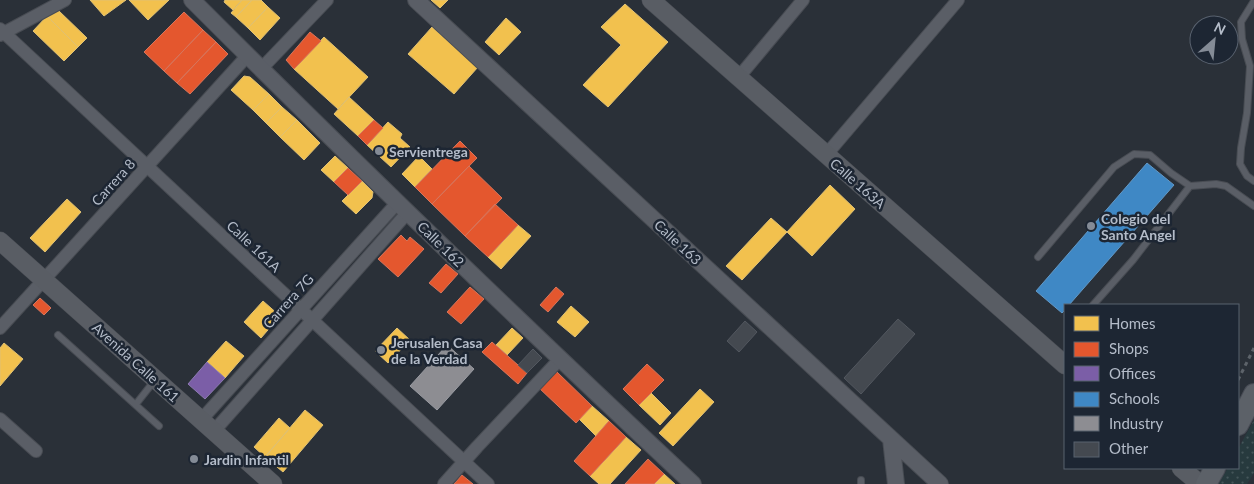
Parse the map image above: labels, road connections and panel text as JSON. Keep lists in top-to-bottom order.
{
  "streets": {
    "main road": ["Calle 163A", "Avenida Calle 161"],
    "street": [
      "Carrera 8",
      "Calle 163",
      "Calle 162",
      "Calle 161A",
      "Carrera 7G"
    ]
  },
  "crossings": [
    ["Carrera 8", "Calle 162"],
    ["Carrera 8", "Calle 161A"],
    ["Carrera 8", "Avenida Calle 161"],
    ["Calle 162", "Carrera 7G"],
    ["Calle 161A", "Carrera 7G"],
    ["Carrera 7G", "Avenida Calle 161"]
  ],
  "places": [
    "Servientrega",
    "Colegio del Santo Angel",
    "Jerusalen Casa de la Verdad",
    "Jardin Infantil"
  ],
  "legend": [
    "Homes",
    "Shops",
    "Offices",
    "Schools",
    "Industry",
    "Other"
  ],
  "north": "top right"
}
